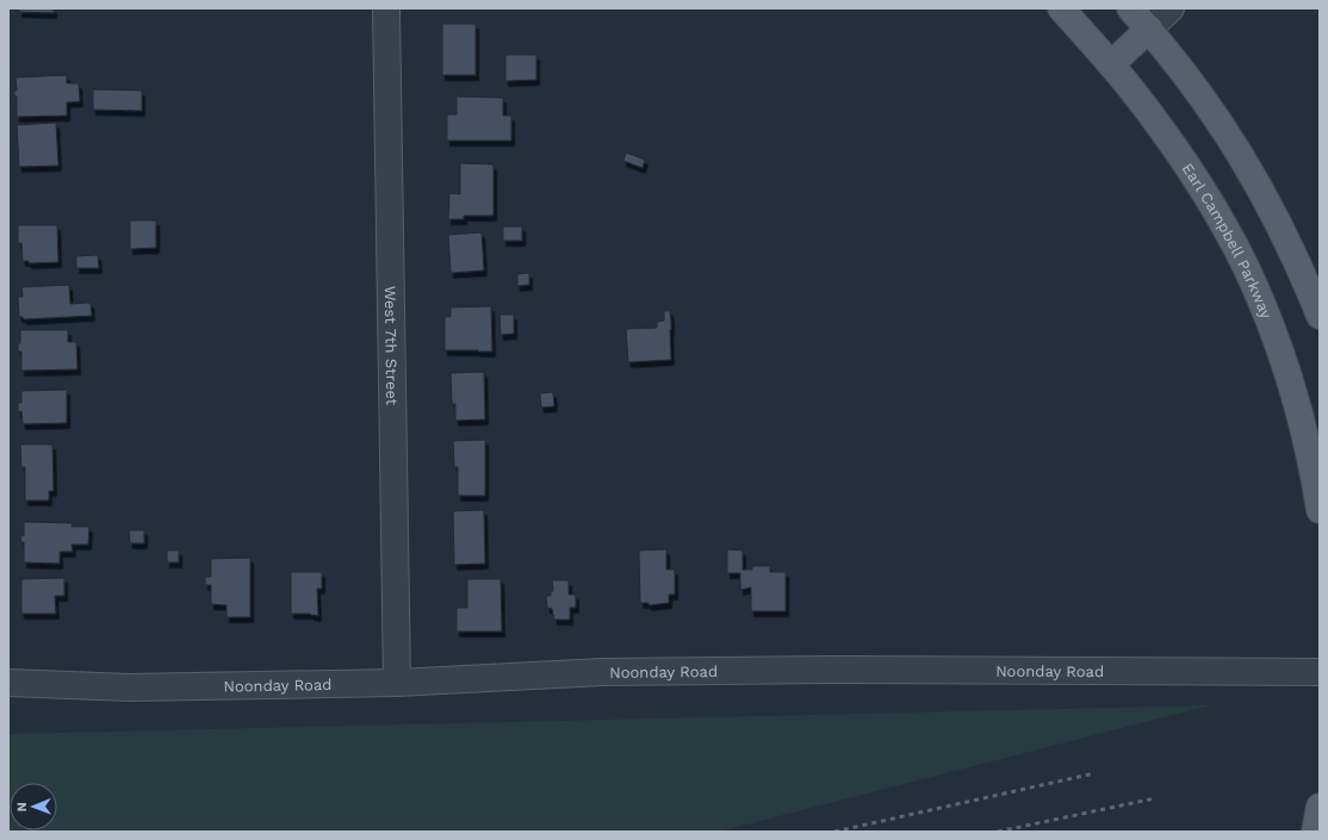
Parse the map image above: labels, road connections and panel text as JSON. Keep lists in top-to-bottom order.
{
  "streets": {
    "main road": ["Earl Campbell Parkway"],
    "street": ["West 7th Street", "Noonday Road"]
  },
  "crossings": [
    ["West 7th Street", "Noonday Road"]
  ],
  "north": "left"
}
